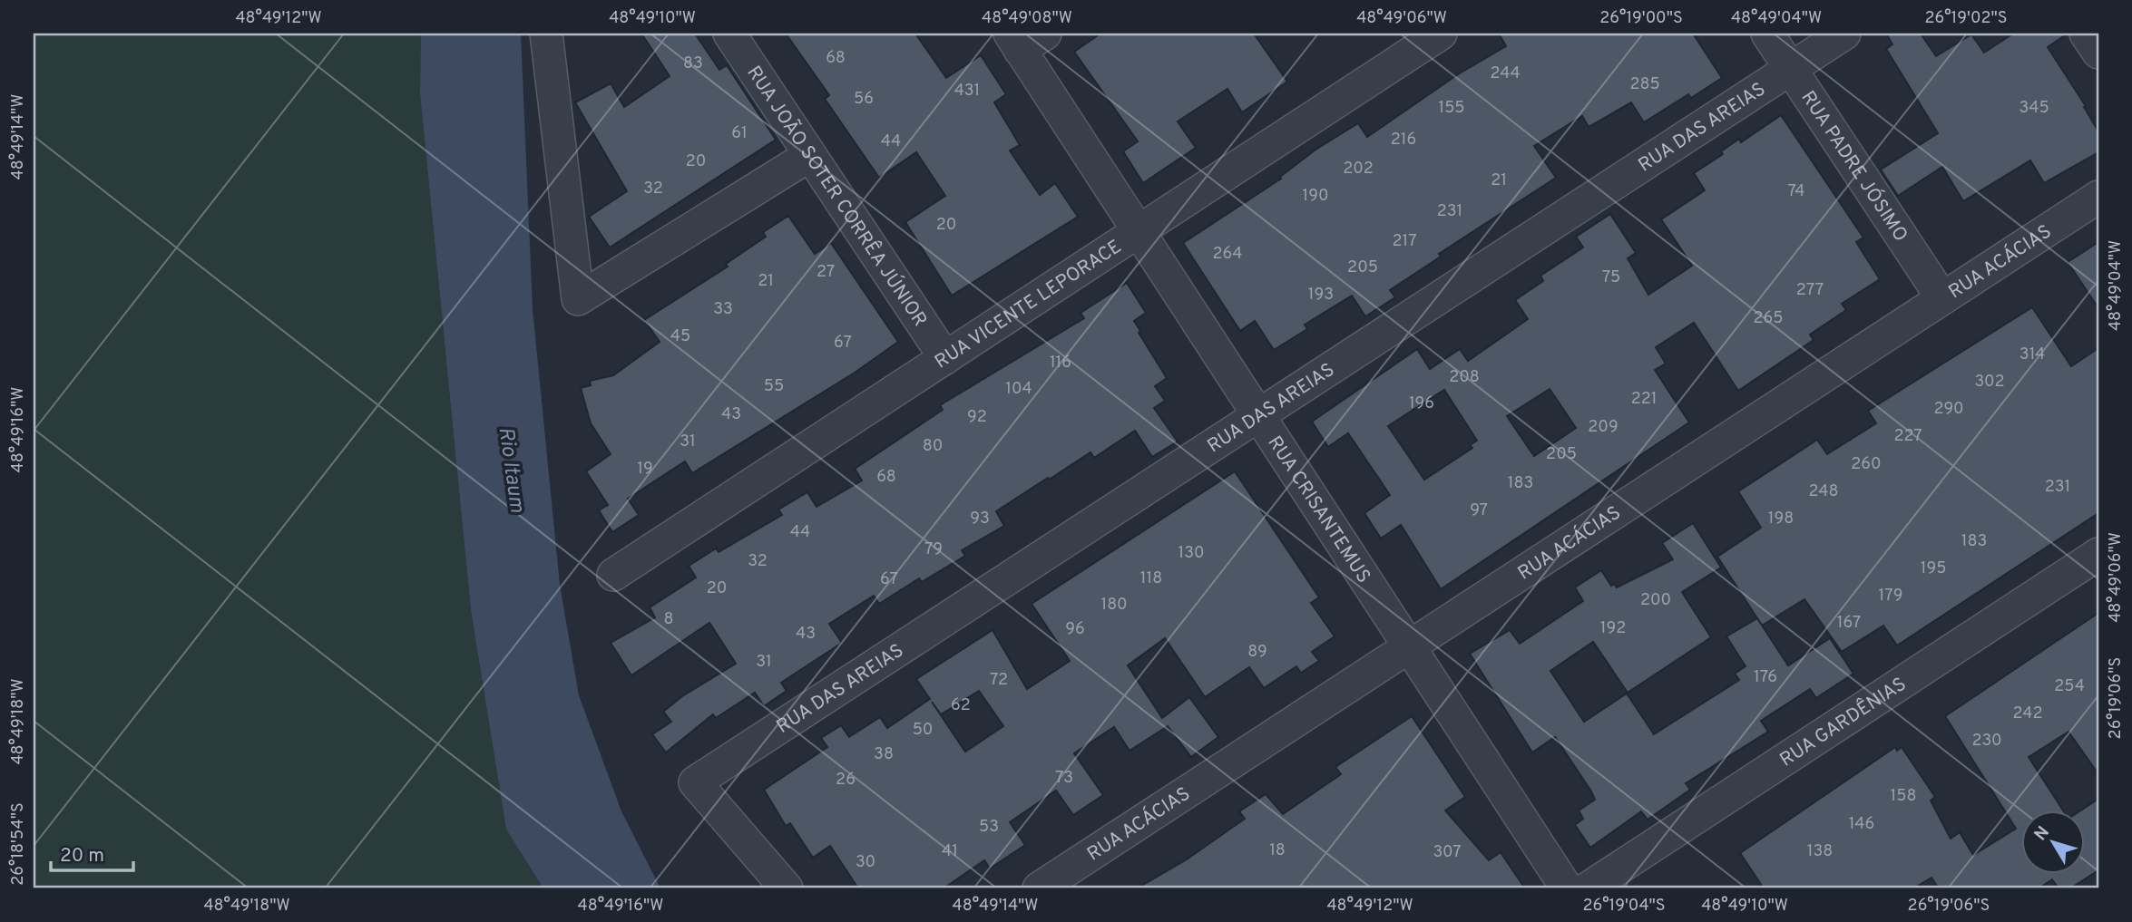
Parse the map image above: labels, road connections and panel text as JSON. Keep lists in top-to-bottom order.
{
  "streets": {
    "street": [
      "RUA DAS AREIAS",
      "RUA PADRE JÓSIMO",
      "RUA JOÃO SOTER CORRÊA JÚNIOR",
      "RUA ACÁCIAS",
      "RUA VICENTE LEPORACE",
      "RUA CRISANTEMUS",
      "RUA GARDÊNIAS"
    ]
  },
  "crossings": [
    ["RUA DAS AREIAS", "RUA PADRE JÓSIMO"],
    ["RUA DAS AREIAS", "RUA CRISANTEMUS"],
    ["RUA PADRE JÓSIMO", "RUA ACÁCIAS"],
    ["RUA JOÃO SOTER CORRÊA JÚNIOR", "RUA VICENTE LEPORACE"],
    ["RUA ACÁCIAS", "RUA CRISANTEMUS"],
    ["RUA VICENTE LEPORACE", "RUA CRISANTEMUS"]
  ],
  "water": ["Rio Itaum"],
  "house_numbers": [
    "68",
    "83",
    "244",
    "285",
    "431",
    "56",
    "155",
    "345",
    "61",
    "216",
    "44",
    "20",
    "202",
    "21",
    "32",
    "74",
    "190",
    "231",
    "20",
    "217",
    "264",
    "205",
    "27",
    "75",
    "21",
    "277",
    "193",
    "33",
    "265",
    "45",
    "67",
    "314",
    "116",
    "208",
    "302",
    "55",
    "104",
    "221",
    "196",
    "290",
    "43",
    "92",
    "209",
    "227",
    "31",
    "80",
    "205",
    "260",
    "19",
    "68",
    "183",
    "231",
    "248",
    "97",
    "93",
    "198",
    "44",
    "183",
    "79",
    "130",
    "32",
    "195",
    "118",
    "67",
    "20",
    "179",
    "200",
    "180",
    "8",
    "167",
    "192",
    "96",
    "43",
    "89",
    "31",
    "176",
    "72",
    "254",
    "62",
    "242",
    "50",
    "230",
    "38",
    "73",
    "26",
    "158",
    "146",
    "53",
    "18",
    "41",
    "138",
    "307",
    "30"
  ],
  "scale_bar": "20 m",
  "north": "top left",
  "coordinates": [
    "48°49'12\"W",
    "48°49'10\"W",
    "48°49'08\"W",
    "48°49'06\"W",
    "26°19'00\"S",
    "48°49'04\"W",
    "26°19'02\"S",
    "48°49'14\"W",
    "48°49'16\"W",
    "26°19'06\"S",
    "48°49'18\"W",
    "26°18'54\"S",
    "26°19'04\"S"
  ]
}
